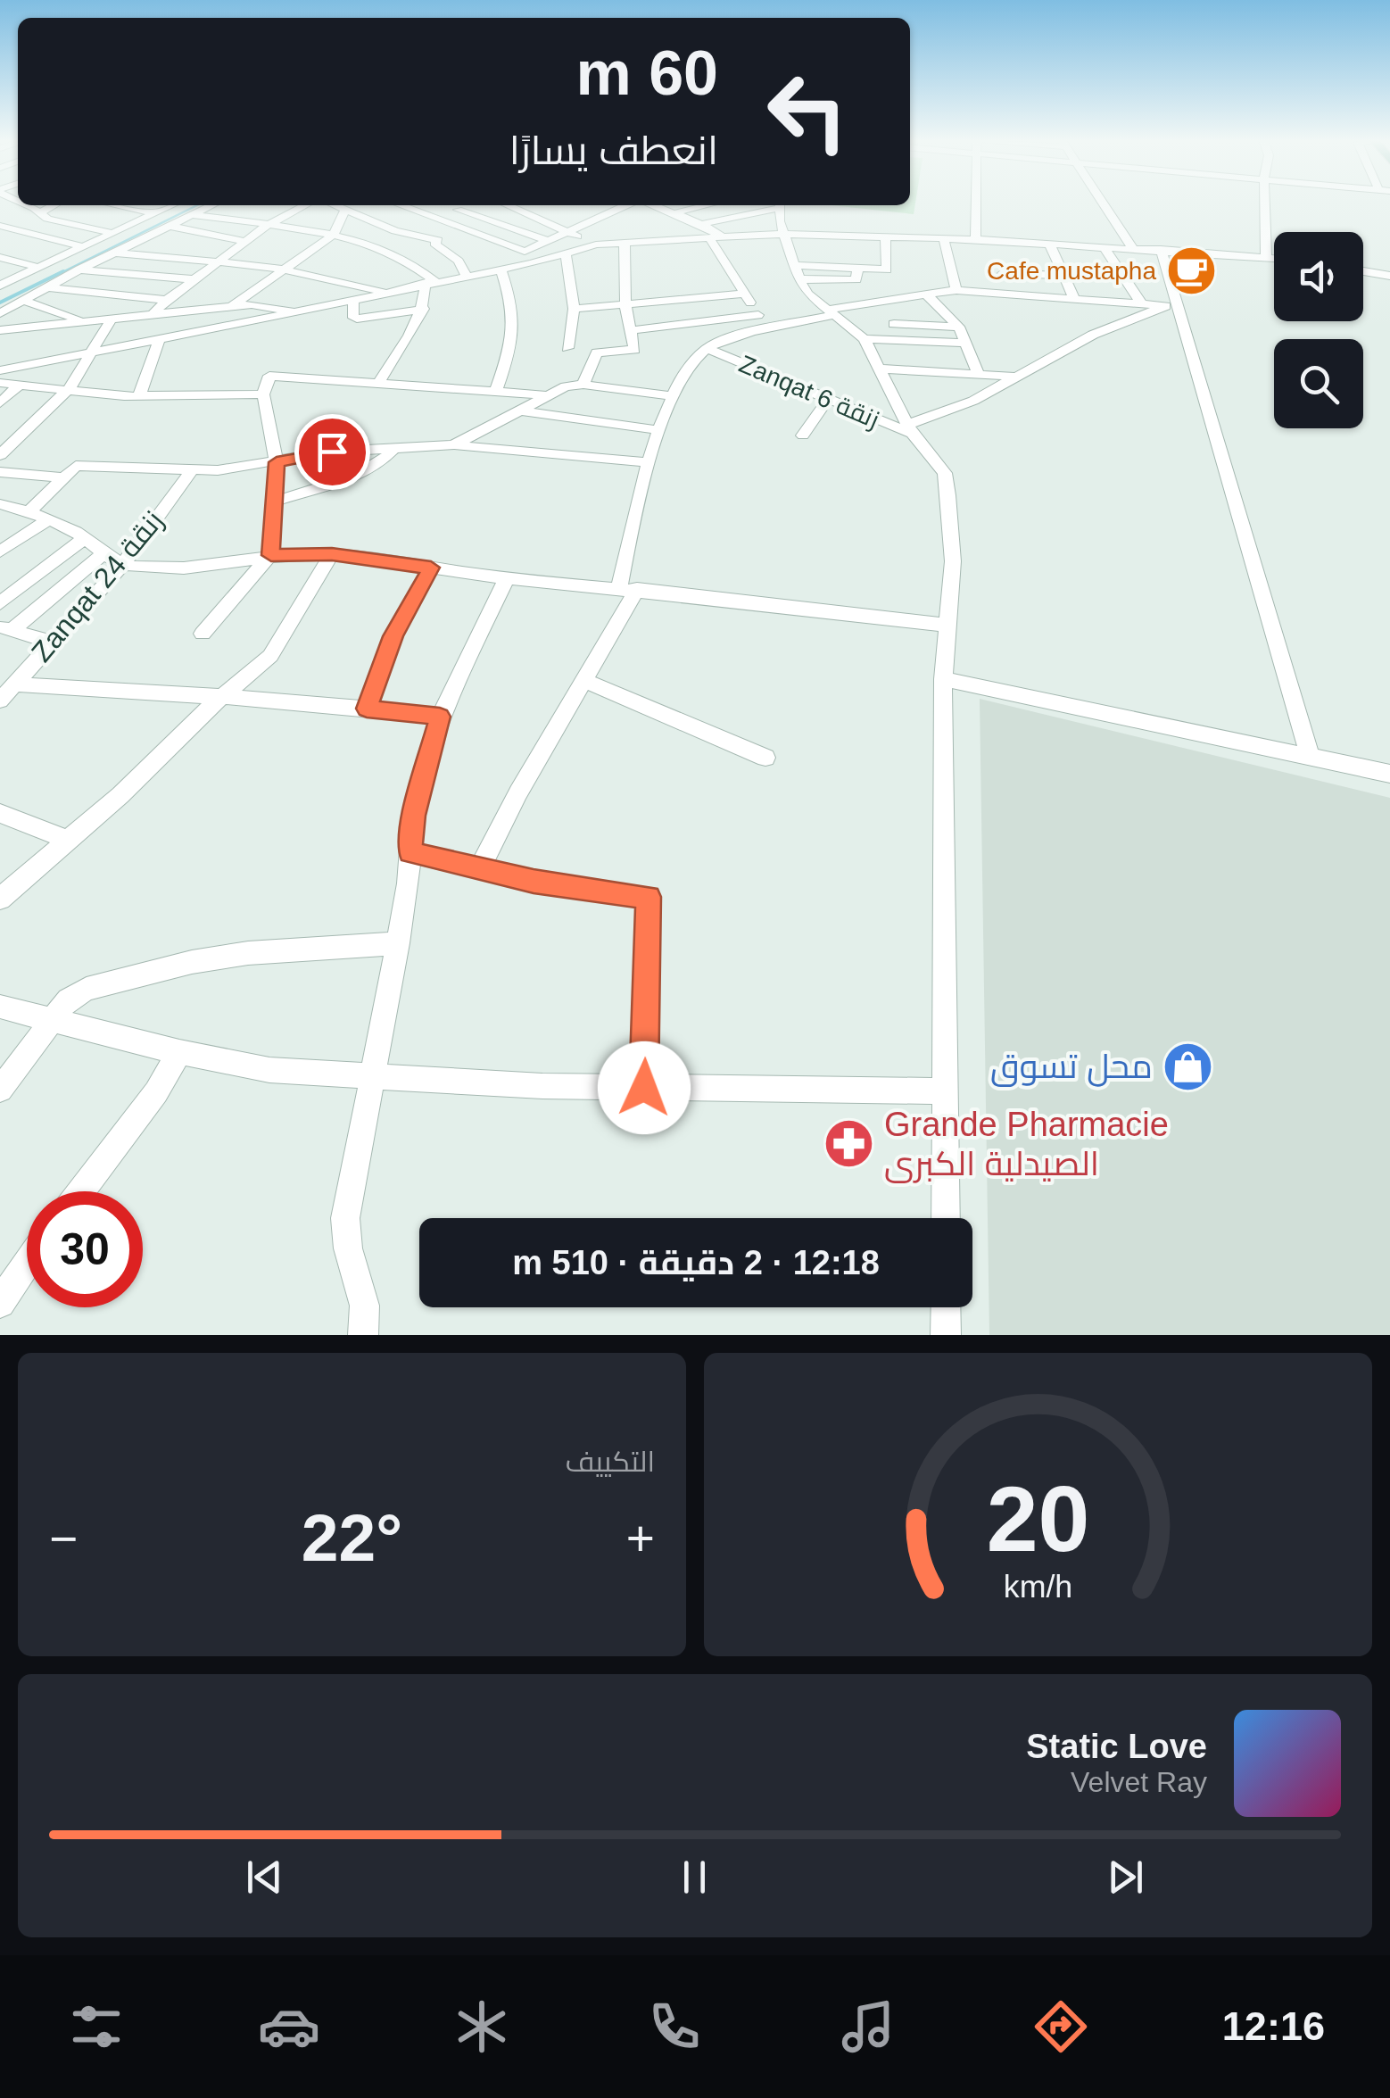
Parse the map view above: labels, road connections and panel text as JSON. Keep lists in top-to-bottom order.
{
  "streets": {
    "street": ["Zanqat 6 زنقة", "Zanqat 24 زنقة"]
  },
  "places": {
    "cafe": ["Cafe mustapha"],
    "shop": ["محل تسوق"],
    "pharmacy": ["Grande Pharmacie الصيدلية الكبرى"]
  },
  "page": {
    "turn": ["60 m", "انعطف يسارًا"],
    "limit": "30",
    "trip": "12:18 · 2 دقيقة · 510 m",
    "tile": "التكييف",
    "heat": ["−", "22°", "+"],
    "song": ["Static Love", "Velvet Ray"],
    "tabs": "12:16",
    "gauge": ["20", "km/h"]
  }
}
